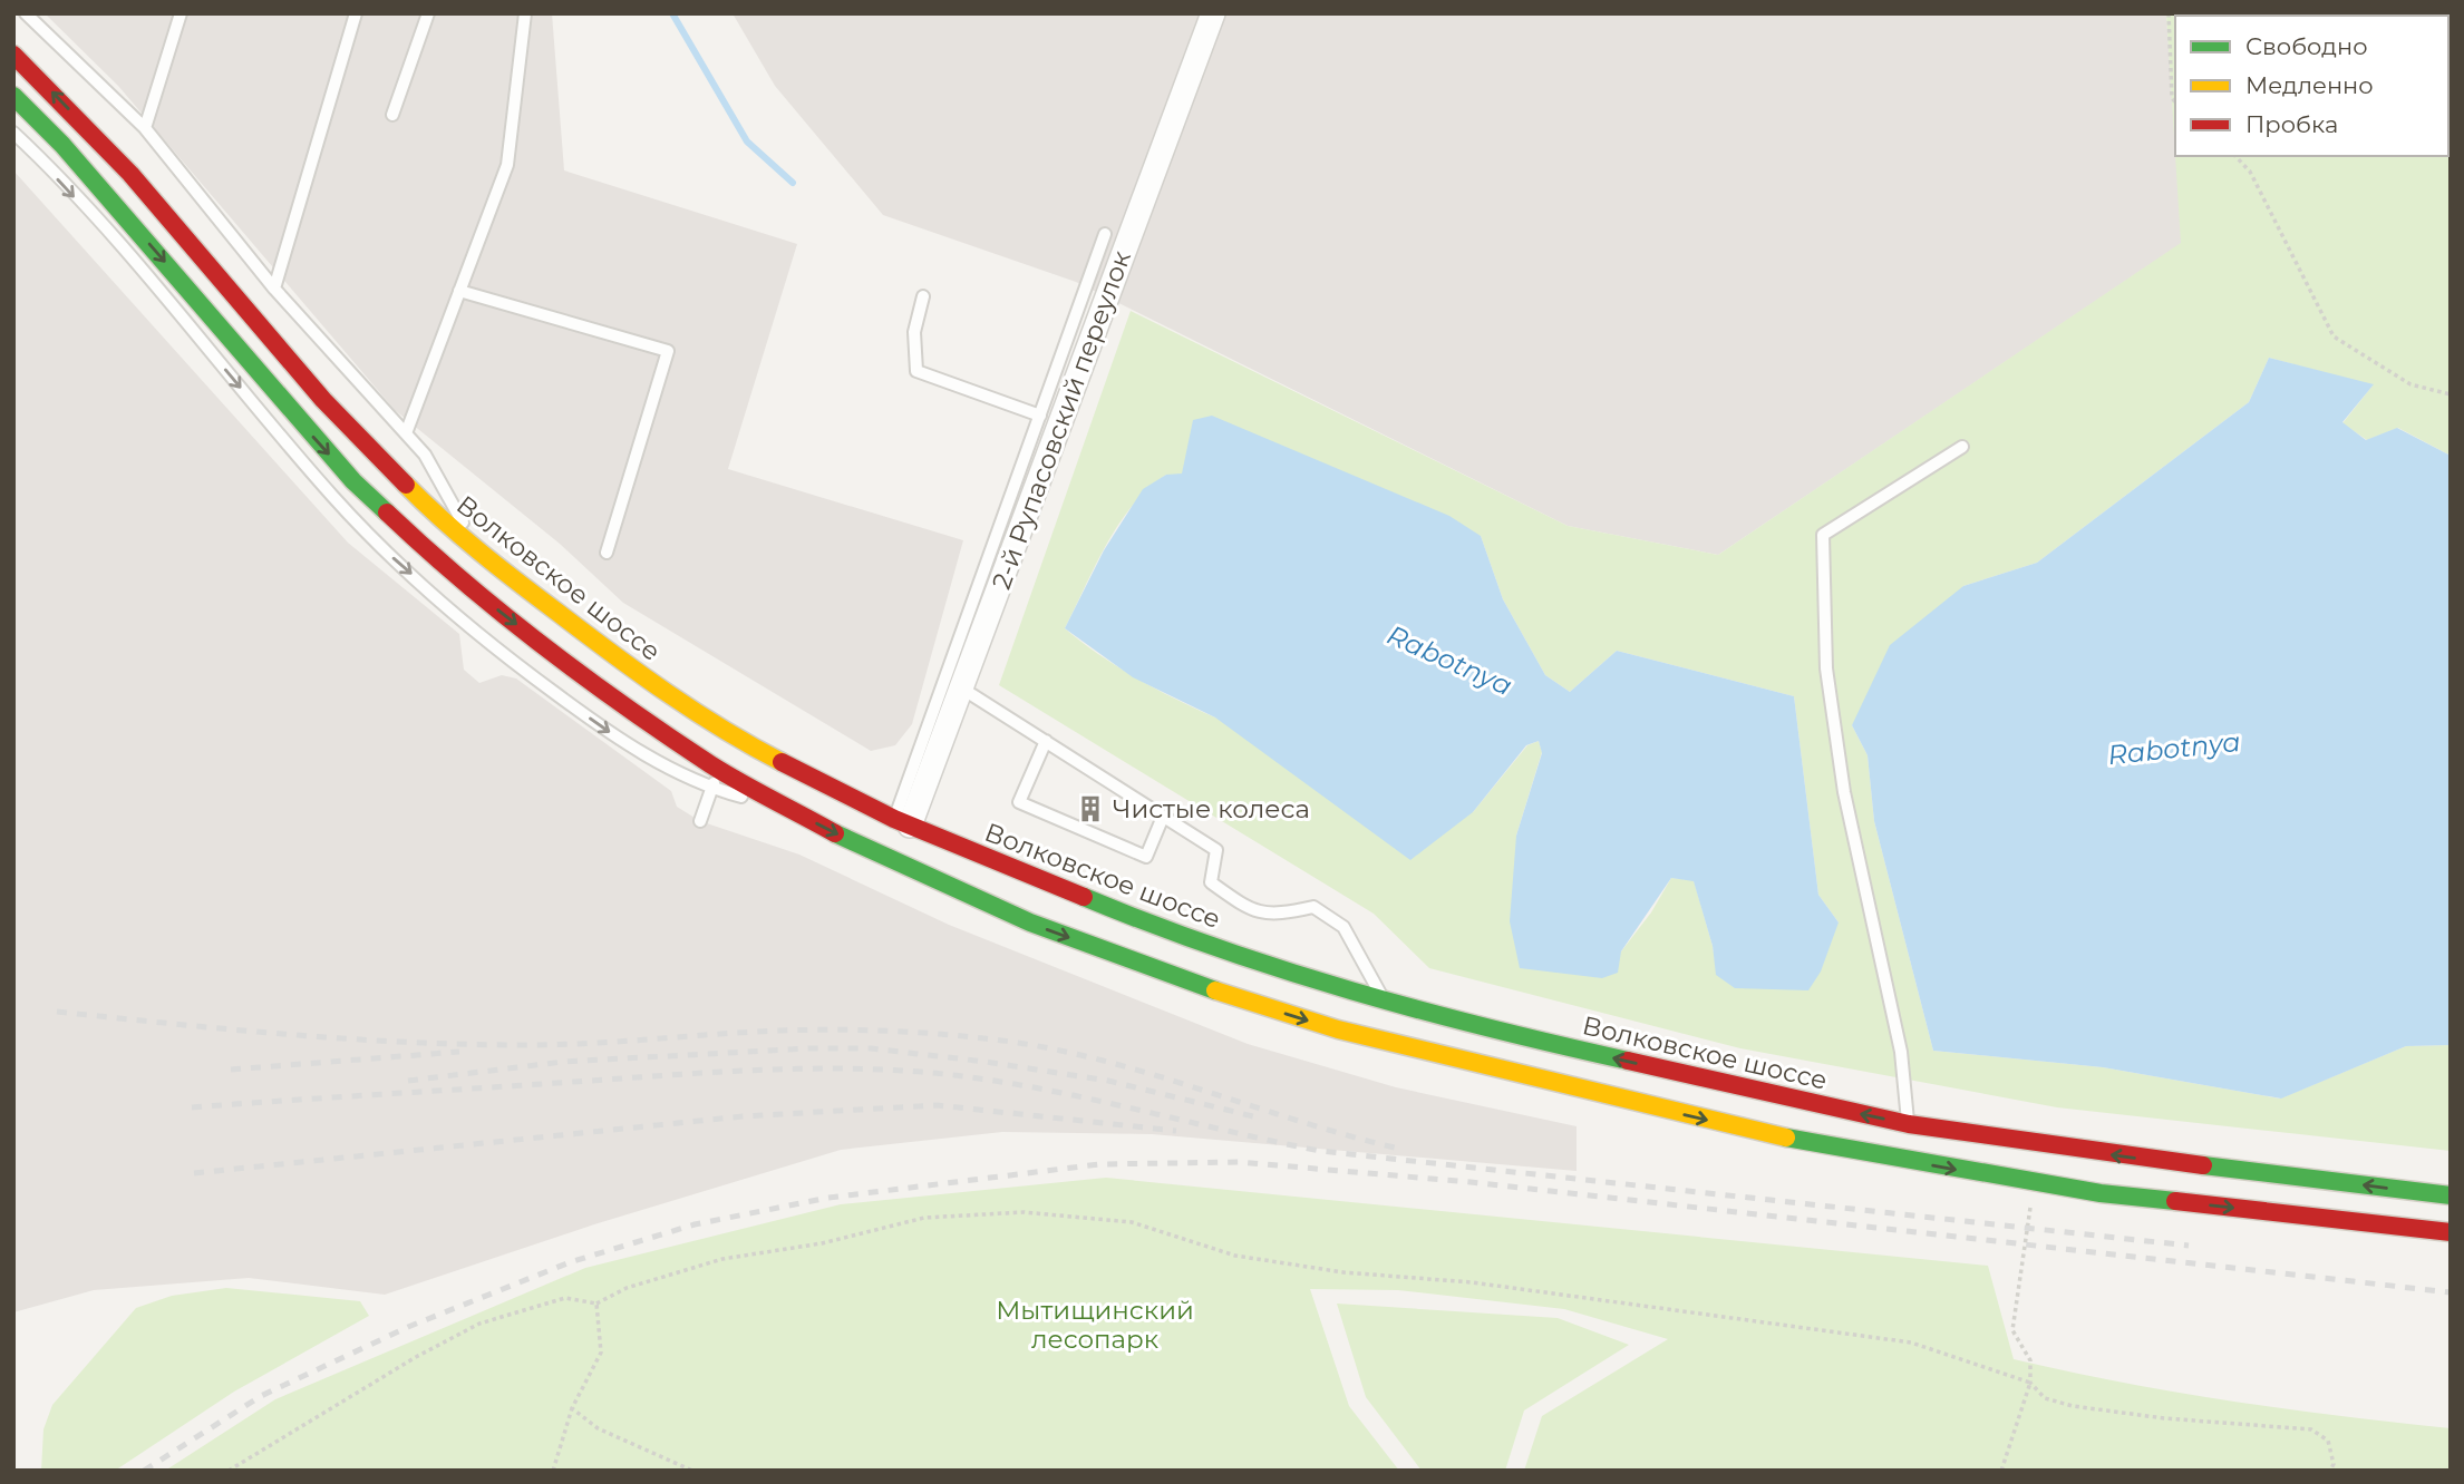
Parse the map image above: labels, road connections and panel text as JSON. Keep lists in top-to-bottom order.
{
  "streets": {
    "main road": ["Волковское шоссе"],
    "street": ["2-й Рупасовский переулок"]
  },
  "crossings": [
    ["2-й Рупасовский переулок", "Волковское шоссе"]
  ],
  "water": ["Rabotnya"],
  "parks": ["Мытищинский лесопарк"],
  "places": {
    "building": ["Чистые колеса"]
  },
  "legend": ["Свободно", "Медленно", "Пробка"]
}
